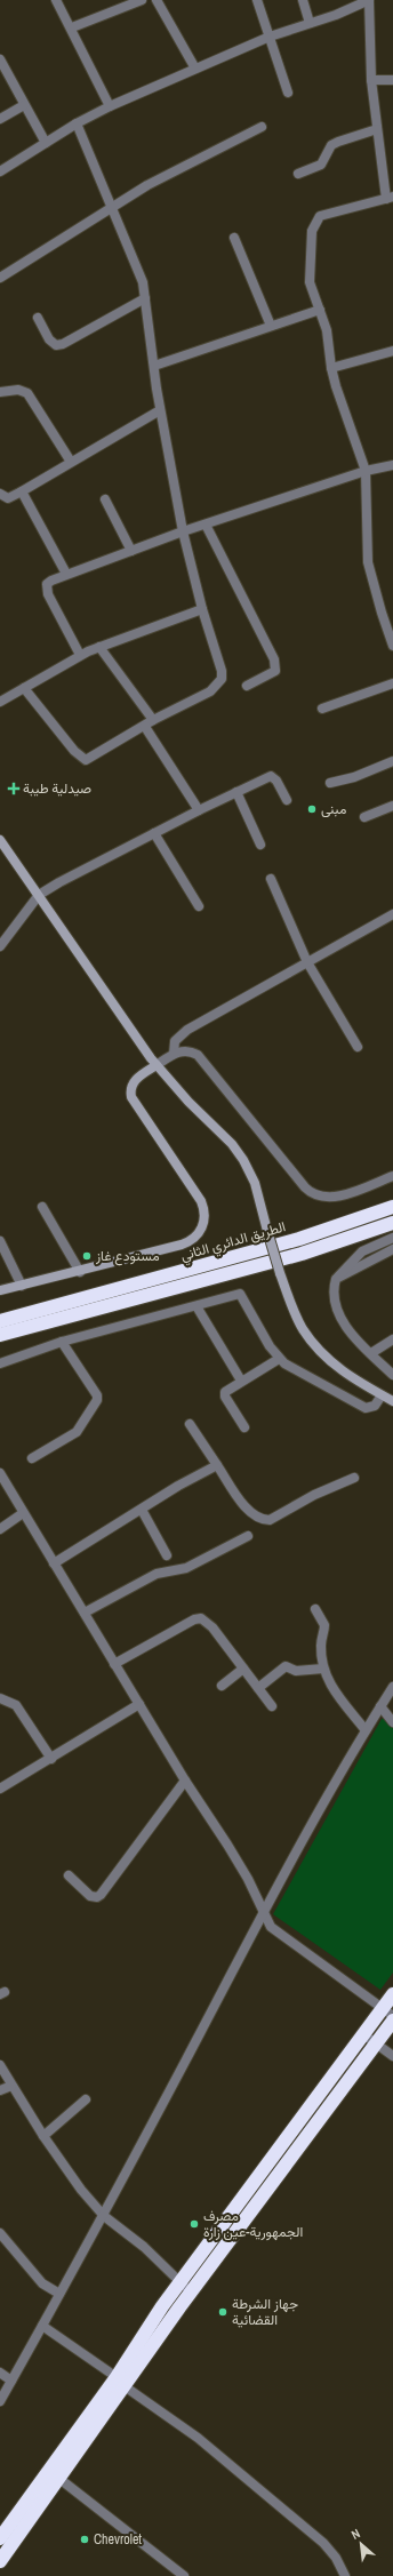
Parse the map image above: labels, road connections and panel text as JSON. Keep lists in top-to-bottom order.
{
  "streets": {
    "highway": ["الطريق الدائري الثاني"]
  },
  "places": {
    "health": ["صيدلية طيبة"],
    "other": [
      "مبنى",
      "مستودع غاز",
      "مصرف الجمهورية-عين زارة",
      "جهاز الشرطة القضائية",
      "Chevrolet"
    ]
  },
  "north": "top left"
}
